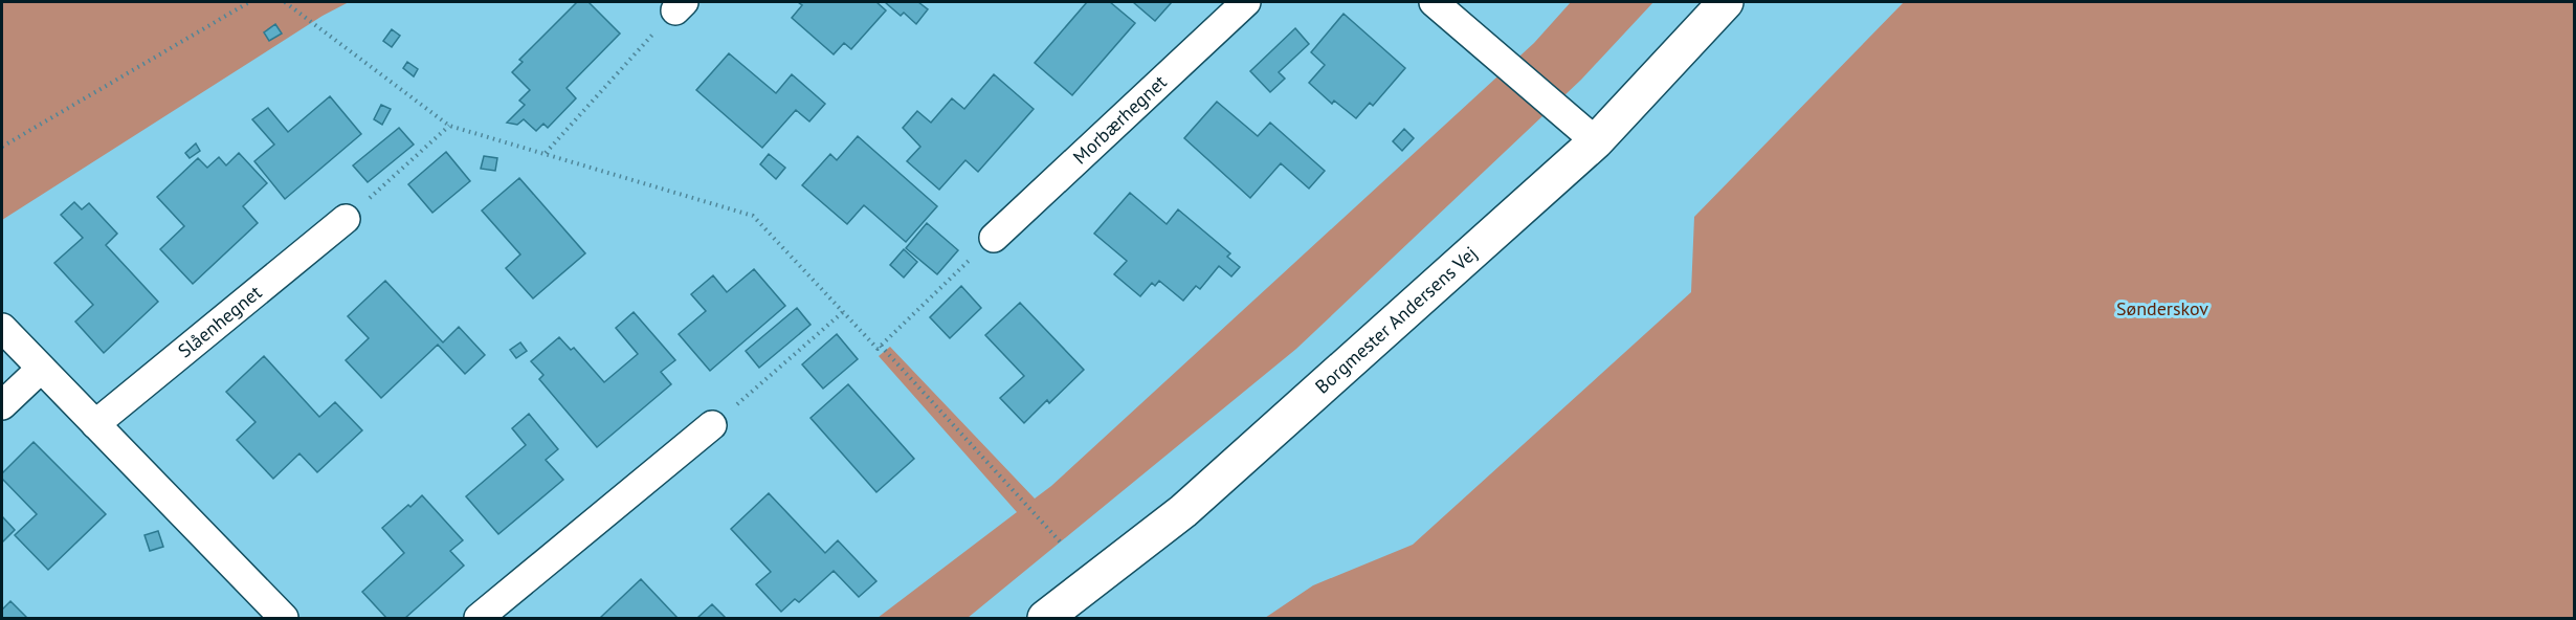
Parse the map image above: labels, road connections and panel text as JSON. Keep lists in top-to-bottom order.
{
  "streets": {
    "street": ["Morbærhegnet", "Borgmester Andersens Vej", "Slåenhegnet"]
  },
  "parks": ["Sønderskov"]
}
